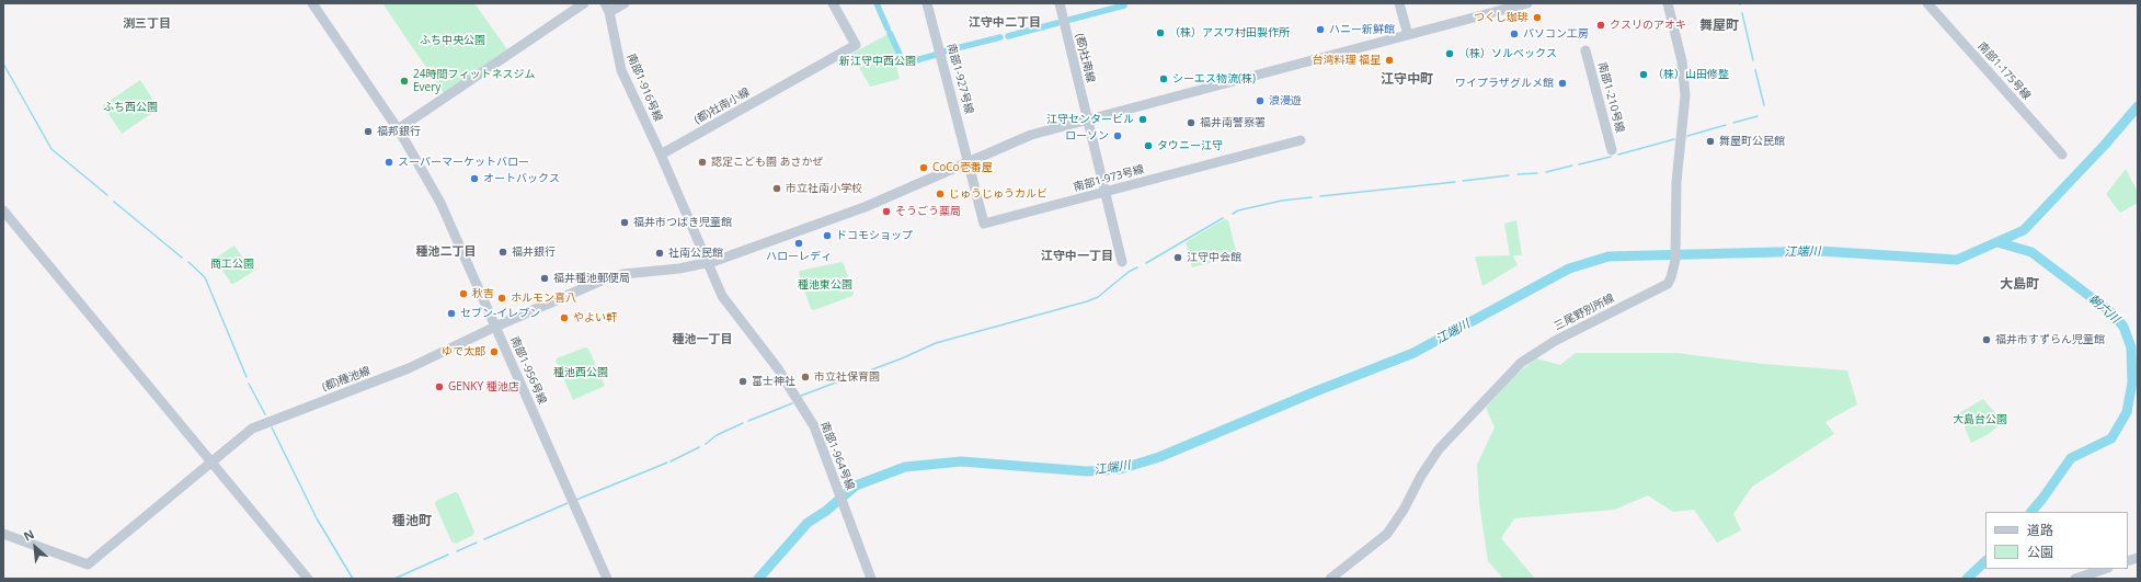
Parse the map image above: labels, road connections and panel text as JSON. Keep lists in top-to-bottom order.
{
  "streets": {
    "street": [
      "(都)社南線",
      "南部1-175号線",
      "南部1-927号線",
      "南部1-916号線",
      "南部1-210号線",
      "(都)社南小線",
      "南部1-973号線",
      "三尾野別所線",
      "南部1-956号線",
      "(都)種池線",
      "南部1-964号線"
    ]
  },
  "crossings": [
    ["(都)社南線", "南部1-973号線"],
    ["(都)社南線", "(都)種池線"],
    ["南部1-927号線", "南部1-973号線"],
    ["南部1-927号線", "(都)種池線"],
    ["南部1-916号線", "(都)社南小線"],
    ["南部1-973号線", "(都)種池線"],
    ["南部1-956号線", "(都)種池線"],
    ["(都)種池線", "南部1-964号線"]
  ],
  "districts": [
    "江守中二丁目",
    "渕三丁目",
    "舞屋町",
    "江守中町",
    "種池二丁目",
    "江守中一丁目",
    "大島町",
    "種池一丁目",
    "種池町"
  ],
  "water": ["江端川", "朝六川"],
  "parks": [
    "ふち中央公園",
    "新江守中西公園",
    "ふち西公園",
    "商工公園",
    "種池東公園",
    "種池西公園",
    "大島台公園"
  ],
  "places": [
    "つくし珈琲",
    "クスリのアオキ",
    "ハニー新鮮館",
    "（株）アスワ村田製作所",
    "パソコン工房",
    "（株）ソルベックス",
    "台湾料理 福星",
    "（株）山田修整",
    "シーエス物流(株)",
    "24時間フィットネスジム Every",
    "ワイプラザグルメ館",
    "浪漫遊",
    "江守センタービル",
    "福井南警察署",
    "福邦銀行",
    "ローソン",
    "舞屋町公民館",
    "タウニー江守",
    "スーパーマーケットバロー",
    "認定こども園 あさかぜ",
    "CoCo壱番屋",
    "オートバックス",
    "市立社南小学校",
    "じゅうじゅうカルビ",
    "そうごう薬局",
    "福井市つばき児童館",
    "ドコモショップ",
    "ハローレディ",
    "福井銀行",
    "社南公民館",
    "江守中会館",
    "福井種池郵便局",
    "秋吉",
    "ホルモン喜八",
    "セブン-イレブン",
    "やよい軒",
    "福井市すずらん児童館",
    "ゆで太郎",
    "市立社保育園",
    "富士神社",
    "GENKY 種池店"
  ],
  "legend": ["道路", "公園"],
  "north": "top left"
}
